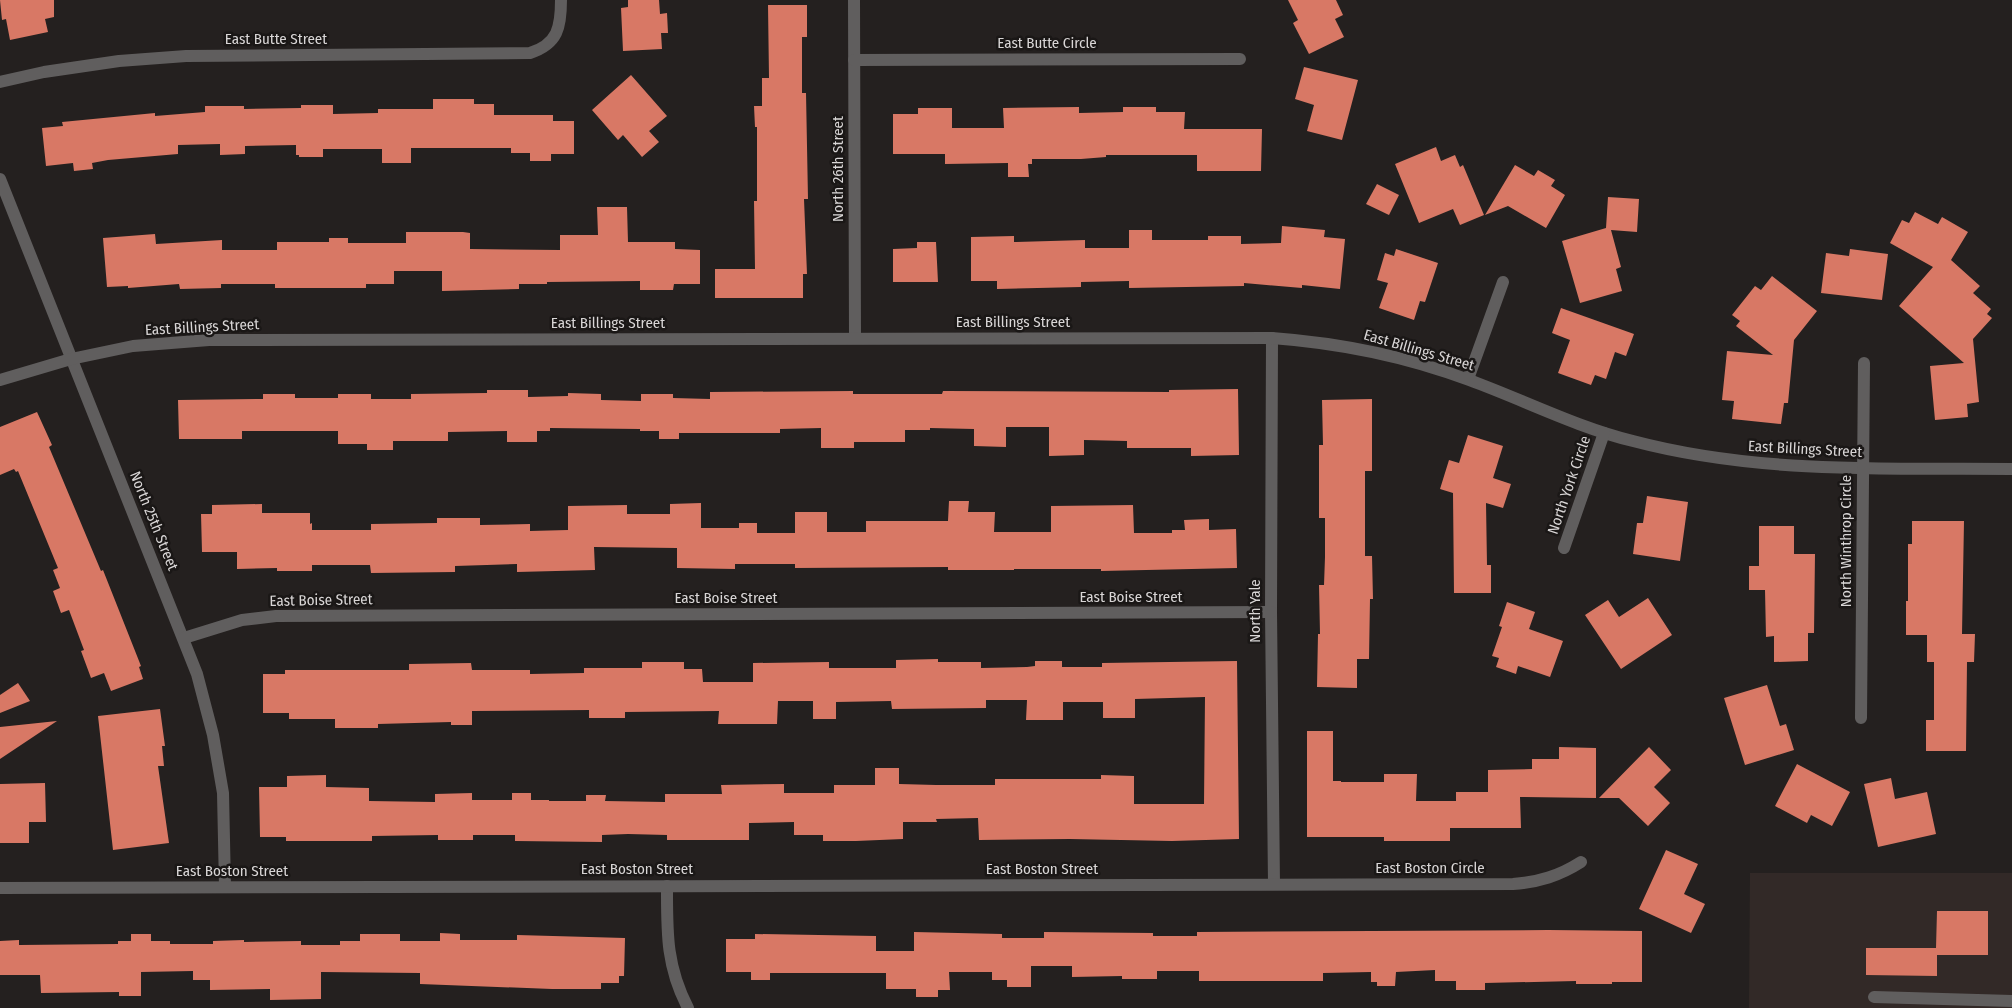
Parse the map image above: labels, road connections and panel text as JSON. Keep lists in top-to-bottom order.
{
  "streets": {
    "street": [
      "East Butte Street",
      "East Butte Circle",
      "North 26th Street",
      "East Billings Street",
      "North York Circle",
      "North 25th Street",
      "North Winthrop Circle",
      "East Boise Street",
      "North Yale",
      "East Boston Circle",
      "East Boston Street"
    ]
  },
  "crossings": [
    ["East Butte Circle", "North 26th Street"],
    ["North 26th Street", "East Billings Street"],
    ["East Billings Street", "North York Circle"],
    ["East Billings Street", "North 25th Street"],
    ["East Billings Street", "North Winthrop Circle"],
    ["East Billings Street", "North Yale"],
    ["North 25th Street", "East Boise Street"],
    ["North 25th Street", "East Boston Street"],
    ["East Boise Street", "North Yale"],
    ["North Yale", "East Boston Circle"],
    ["North Yale", "East Boston Street"],
    ["East Boston Circle", "East Boston Street"]
  ]
}
